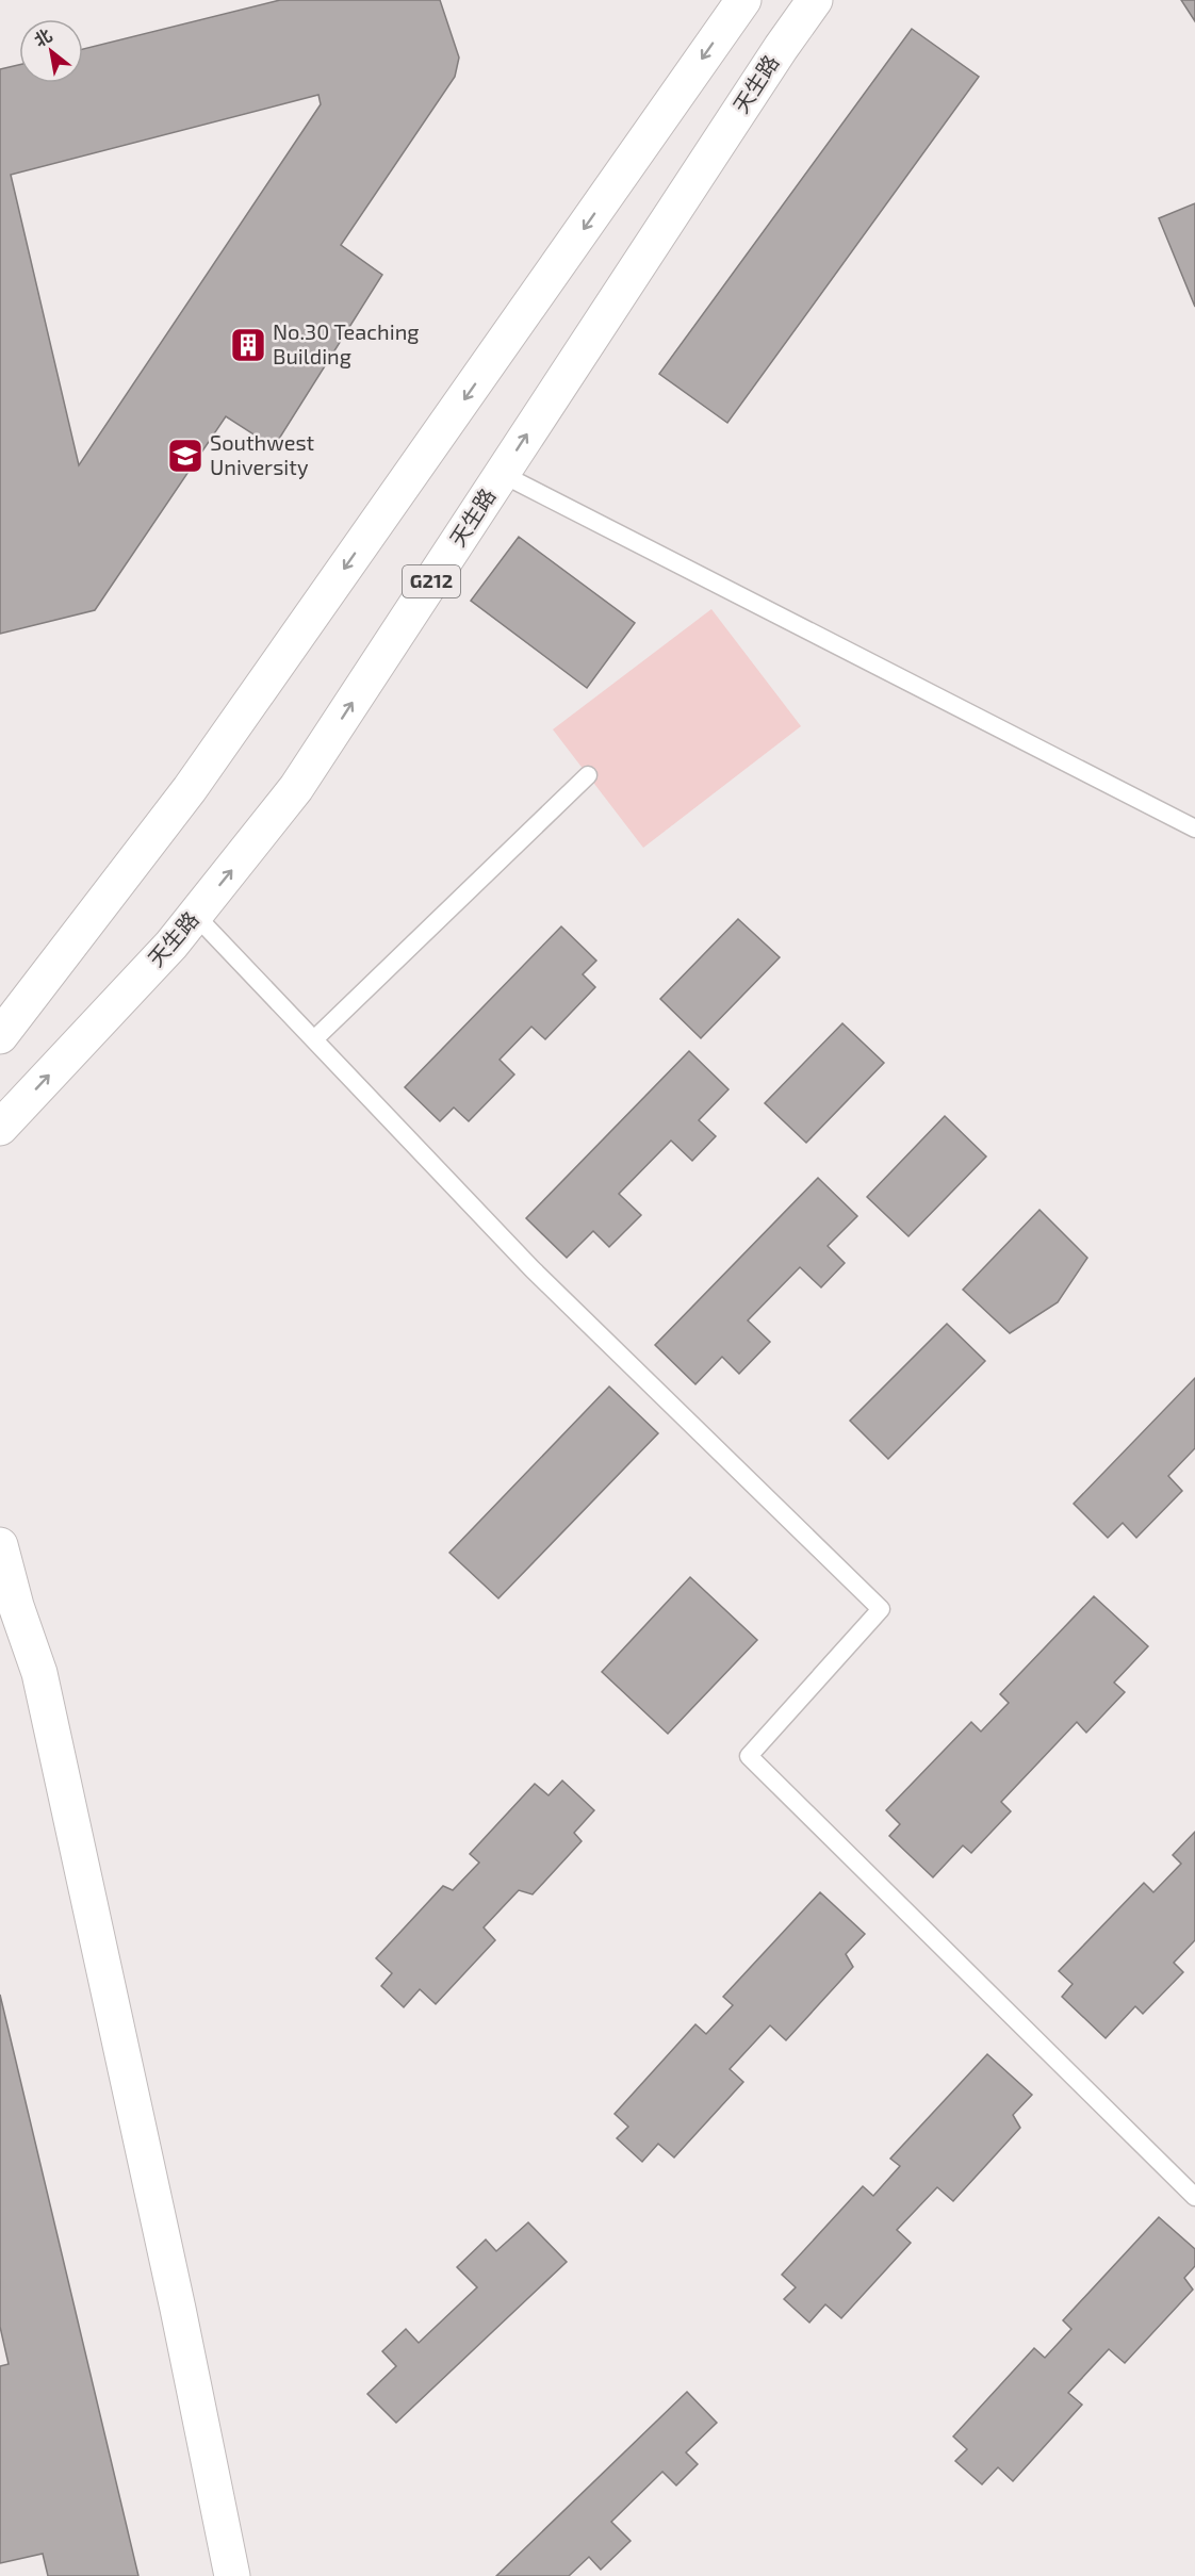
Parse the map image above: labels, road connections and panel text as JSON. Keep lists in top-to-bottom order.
{
  "streets": {
    "main road": ["天生路", "G212"]
  },
  "places": {
    "building": ["No.30 Teaching Building"],
    "school or university": ["Southwest University"]
  },
  "north": "top left"
}
